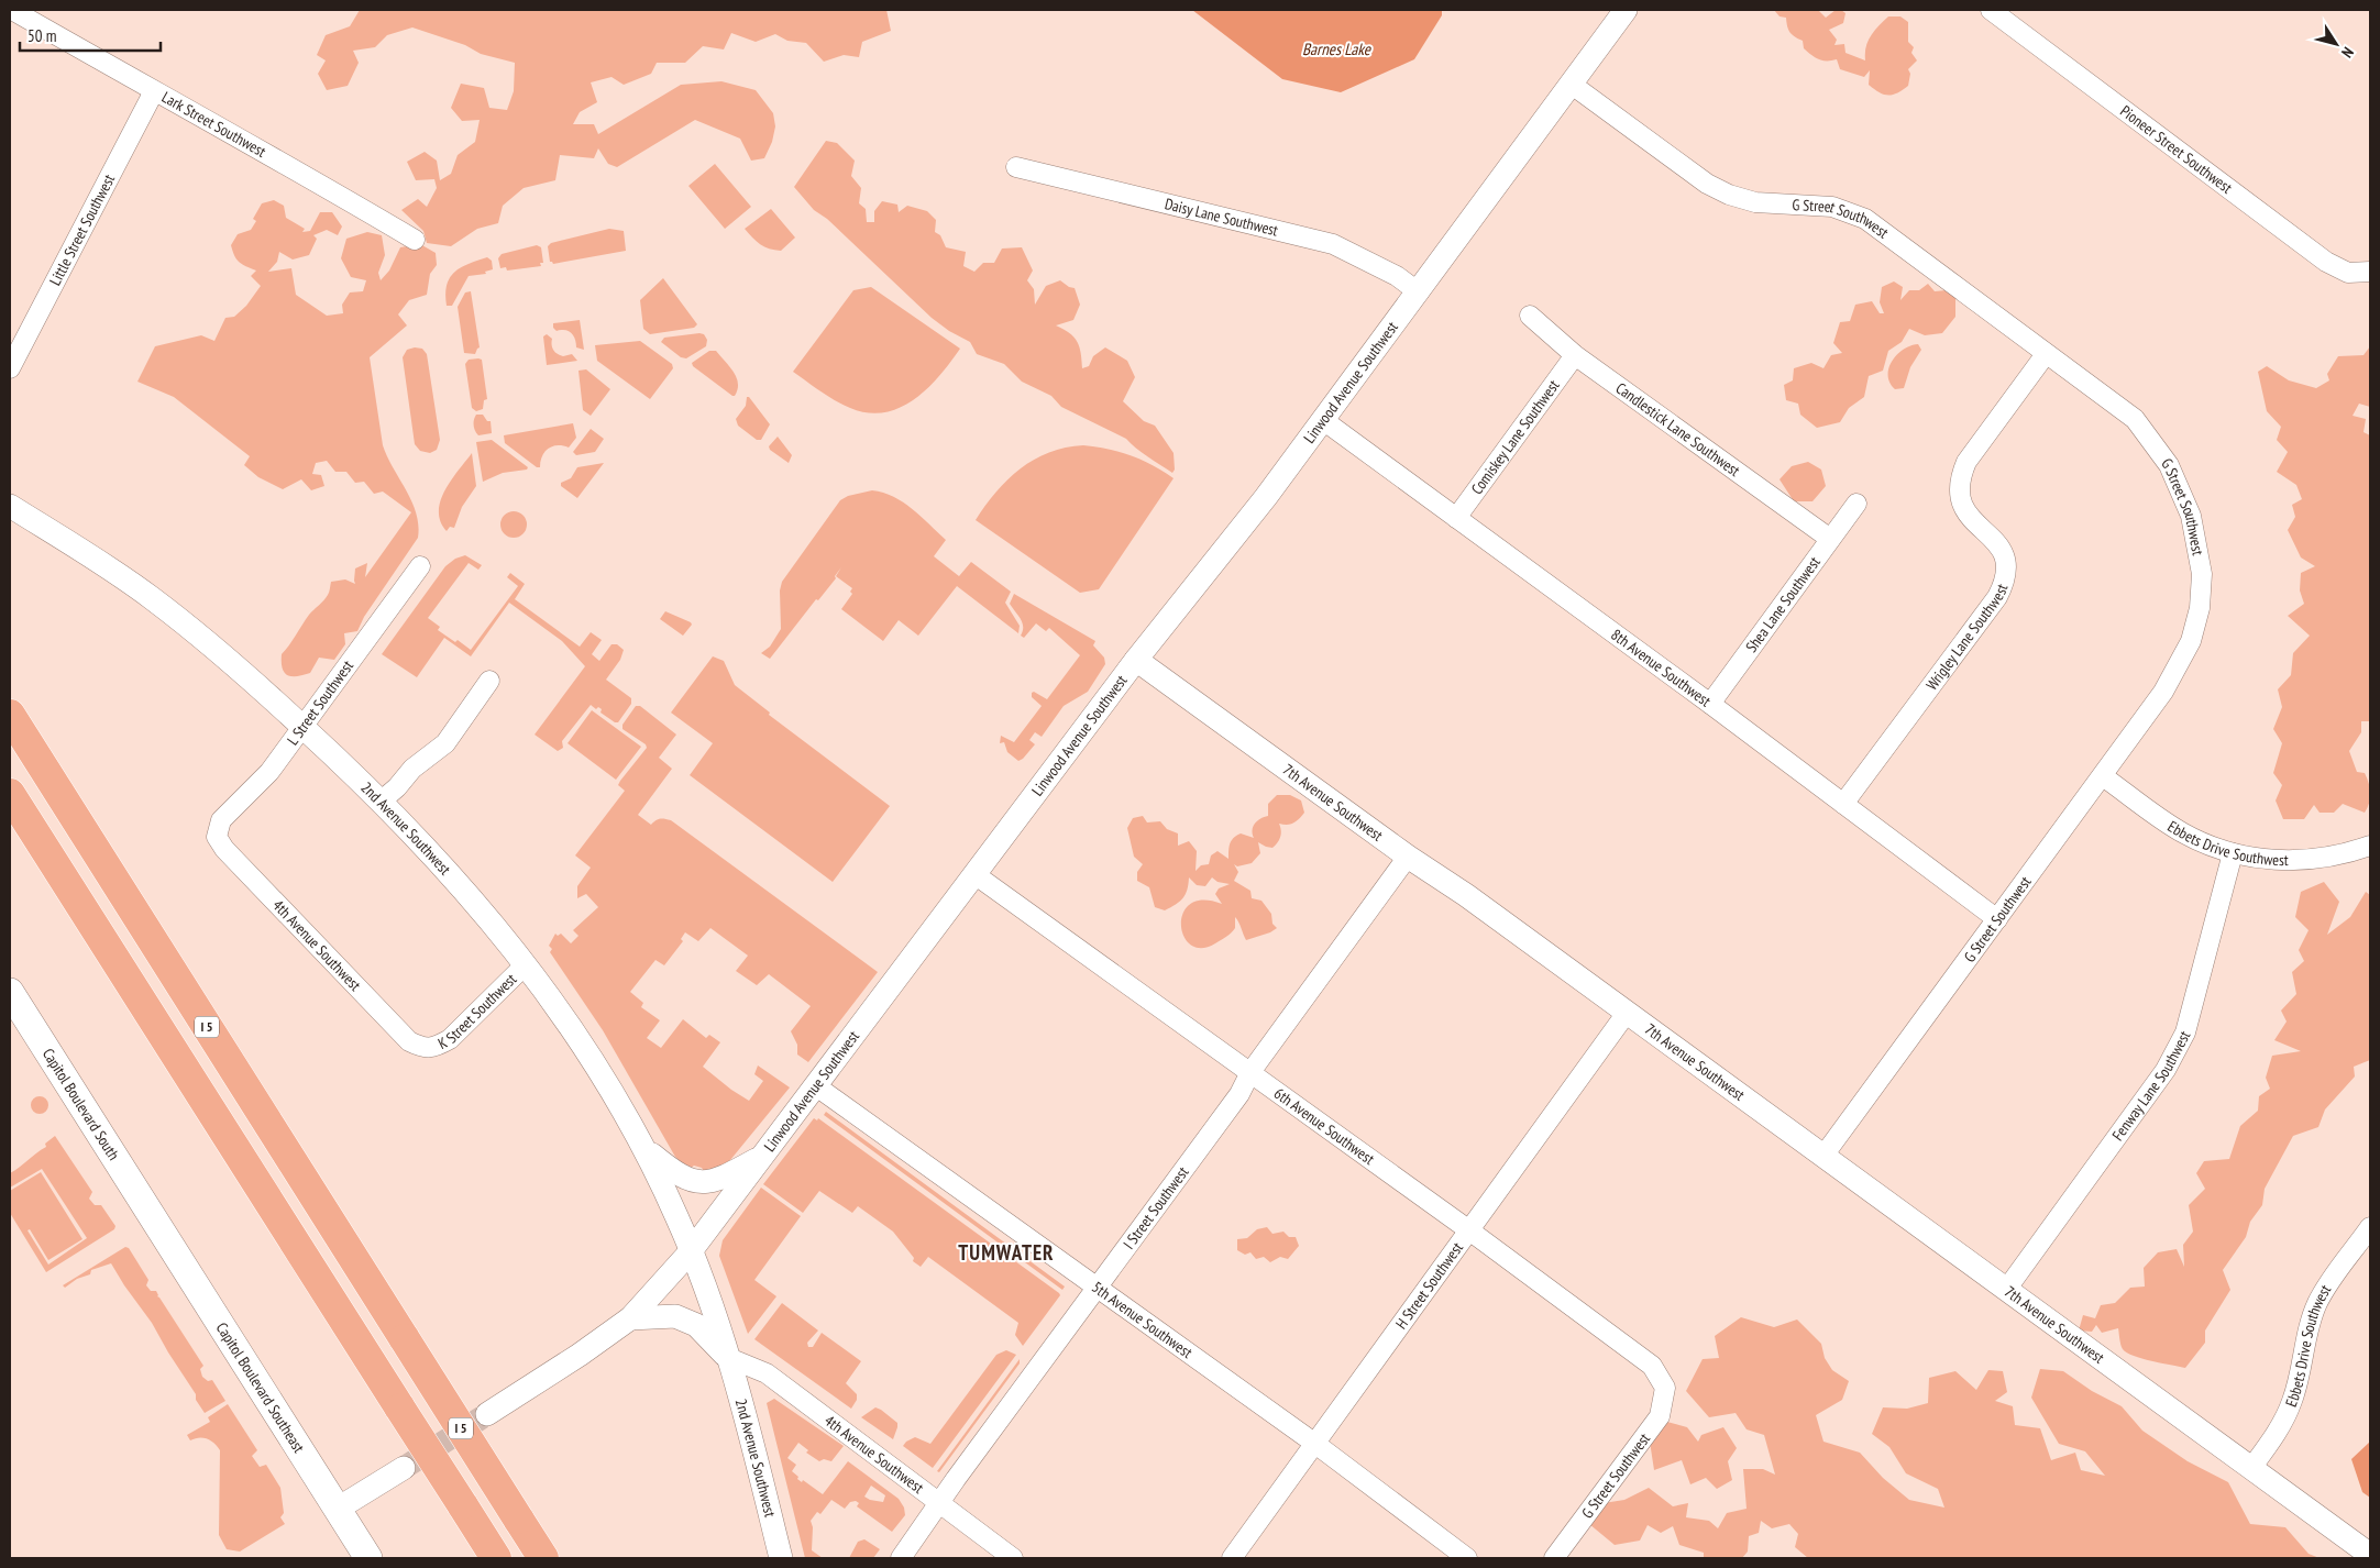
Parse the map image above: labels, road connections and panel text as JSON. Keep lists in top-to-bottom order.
{
  "streets": {
    "highway": ["I 5"],
    "main road": ["Capitol Boulevard South", "Capitol Boulevard Southeast"],
    "street": [
      "Lark Street Southwest",
      "Pioneer Street Southwest",
      "Daisy Lane Southwest",
      "G Street Southwest",
      "Little Street Southwest",
      "Linwood Avenue Southwest",
      "Candlestick Lane Southwest",
      "Comiskey Lane Southwest",
      "Shea Lane Southwest",
      "Wrigley Lane Southwest",
      "8th Avenue Southwest",
      "L Street Southwest",
      "7th Avenue Southwest",
      "2nd Avenue Southwest",
      "Ebbets Drive Southwest",
      "4th Avenue Southwest",
      "K Street Southwest",
      "Fenway Lane Southwest",
      "6th Avenue Southwest",
      "I Street Southwest",
      "H Street Southwest",
      "5th Avenue Southwest"
    ]
  },
  "crossings": [
    ["Lark Street Southwest", "Little Street Southwest"],
    ["Daisy Lane Southwest", "Linwood Avenue Southwest"],
    ["G Street Southwest", "Linwood Avenue Southwest"],
    ["G Street Southwest", "Wrigley Lane Southwest"],
    ["G Street Southwest", "8th Avenue Southwest"],
    ["G Street Southwest", "7th Avenue Southwest"],
    ["G Street Southwest", "Ebbets Drive Southwest"],
    ["G Street Southwest", "6th Avenue Southwest"],
    ["Linwood Avenue Southwest", "8th Avenue Southwest"],
    ["Linwood Avenue Southwest", "7th Avenue Southwest"],
    ["Linwood Avenue Southwest", "2nd Avenue Southwest"],
    ["Linwood Avenue Southwest", "6th Avenue Southwest"],
    ["Linwood Avenue Southwest", "5th Avenue Southwest"],
    ["Candlestick Lane Southwest", "Comiskey Lane Southwest"],
    ["Candlestick Lane Southwest", "Shea Lane Southwest"],
    ["Comiskey Lane Southwest", "8th Avenue Southwest"],
    ["Shea Lane Southwest", "8th Avenue Southwest"],
    ["Wrigley Lane Southwest", "8th Avenue Southwest"],
    ["L Street Southwest", "2nd Avenue Southwest"],
    ["L Street Southwest", "4th Avenue Southwest"],
    ["7th Avenue Southwest", "Ebbets Drive Southwest"],
    ["7th Avenue Southwest", "Fenway Lane Southwest"],
    ["7th Avenue Southwest", "I Street Southwest"],
    ["7th Avenue Southwest", "H Street Southwest"],
    ["2nd Avenue Southwest", "4th Avenue Southwest"],
    ["2nd Avenue Southwest", "K Street Southwest"],
    ["Ebbets Drive Southwest", "Fenway Lane Southwest"],
    ["4th Avenue Southwest", "K Street Southwest"],
    ["4th Avenue Southwest", "I Street Southwest"],
    ["Capitol Boulevard South", "Capitol Boulevard Southeast"],
    ["6th Avenue Southwest", "I Street Southwest"],
    ["6th Avenue Southwest", "H Street Southwest"],
    ["I Street Southwest", "5th Avenue Southwest"],
    ["H Street Southwest", "5th Avenue Southwest"]
  ],
  "districts": ["TUMWATER"],
  "water": ["Barnes Lake"],
  "scale_bar": "50 m",
  "north": "bottom right"
}
